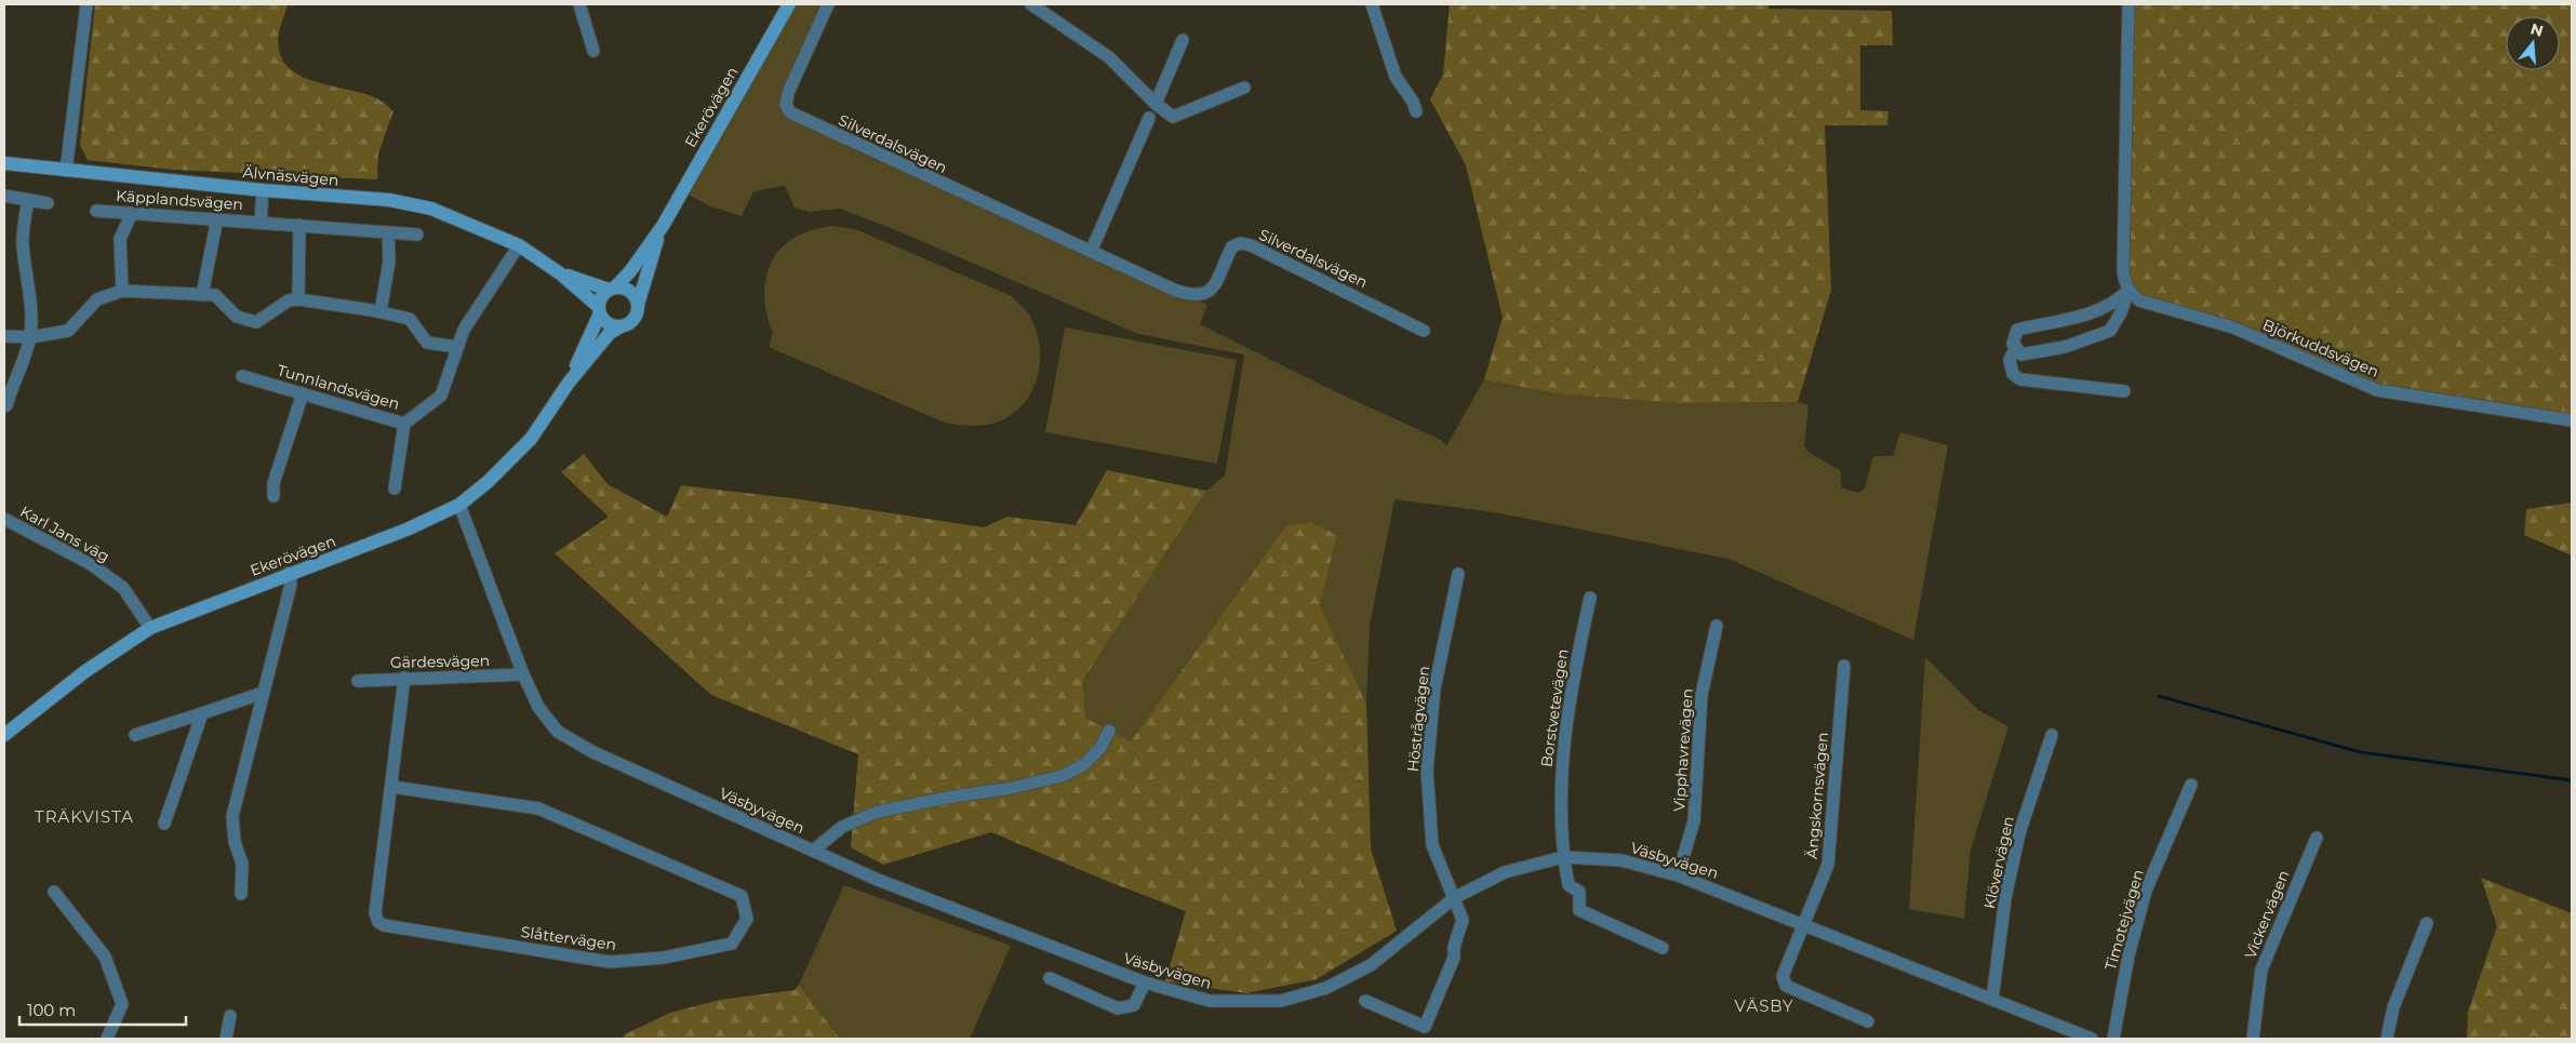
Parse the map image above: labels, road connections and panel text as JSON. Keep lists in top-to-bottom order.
{
  "streets": {
    "main road": ["Ekerövägen", "Älvnäsvägen"],
    "street": [
      "Silverdalsvägen",
      "Käpplandsvägen",
      "Björkuddsvägen",
      "Tunnlandsvägen",
      "Karl Jans väg",
      "Gärdesvägen",
      "Borstvetevägen",
      "Höstrågvägen",
      "Vipphavrevägen",
      "Ängskornsvägen",
      "Väsbyvägen",
      "Klövervägen",
      "Vickervägen",
      "Timotejvägen",
      "Slåttervägen"
    ]
  },
  "crossings": [
    ["Ekerövägen", "Älvnäsvägen"],
    ["Ekerövägen", "Karl Jans väg"],
    ["Ekerövägen", "Väsbyvägen"],
    ["Älvnäsvägen", "Käpplandsvägen"],
    ["Älvnäsvägen", "Tunnlandsvägen"],
    ["Gärdesvägen", "Väsbyvägen"],
    ["Gärdesvägen", "Slåttervägen"],
    ["Borstvetevägen", "Väsbyvägen"],
    ["Höstrågvägen", "Väsbyvägen"],
    ["Vipphavrevägen", "Väsbyvägen"],
    ["Ängskornsvägen", "Väsbyvägen"],
    ["Väsbyvägen", "Klövervägen"]
  ],
  "districts": ["TRÄKVISTA", "VÄSBY"],
  "scale_bar": "100 m",
  "north": "top"
}
